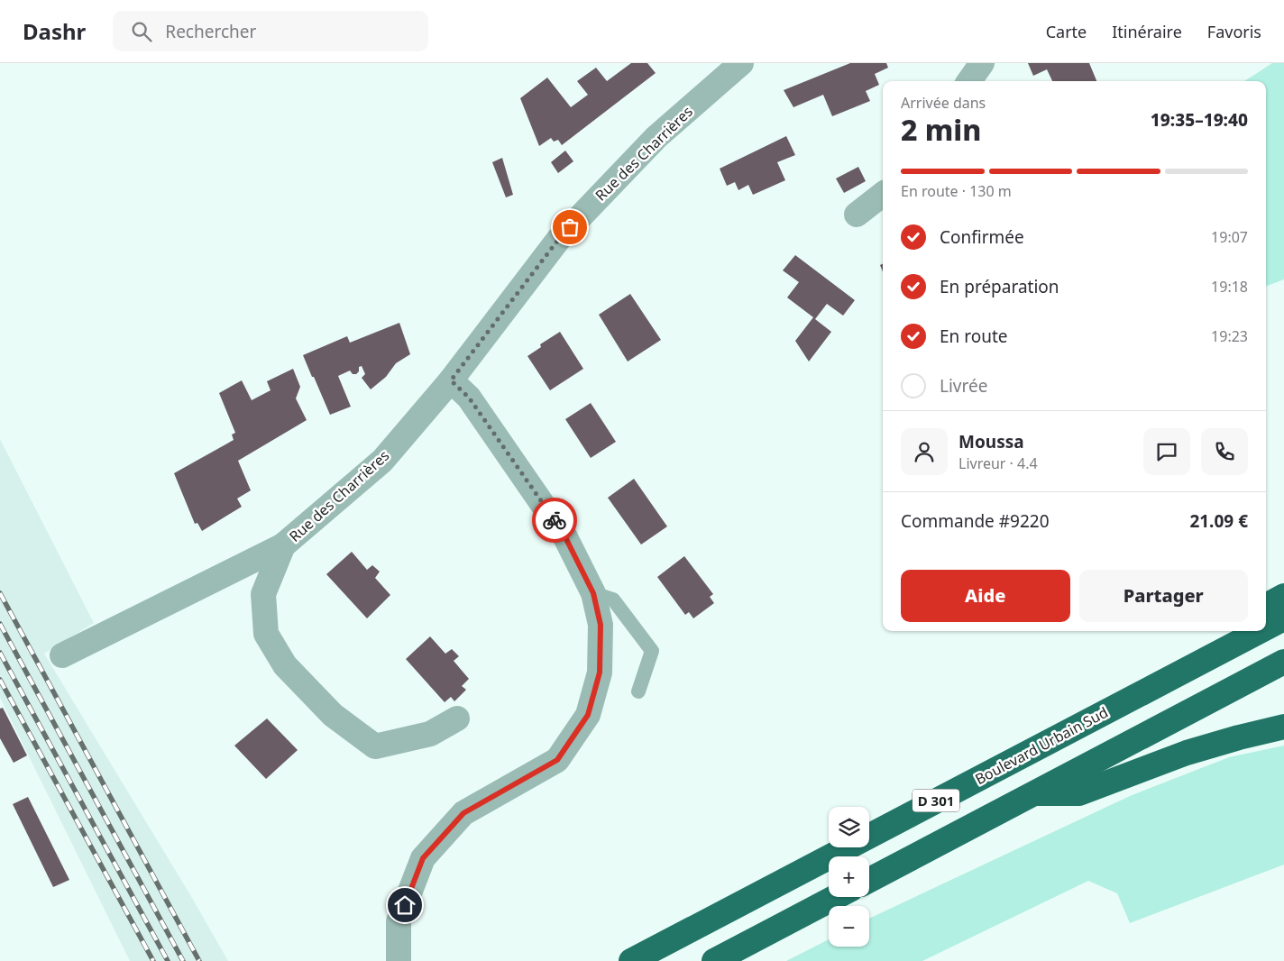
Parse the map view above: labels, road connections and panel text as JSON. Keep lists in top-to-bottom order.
{
  "streets": {
    "highway": ["Boulevard Urbain Sud", "D 301"],
    "street": ["Rue des Charrières"]
  },
  "page": {
    "header": "Dashr",
    "search": "Rechercher",
    "nav": ["Carte", "Itinéraire", "Favoris"],
    "heading": ["2 min", "Arrivée dans", "19:35–19:40"],
    "panel": [
      "Moussa",
      "Livreur · 4.4",
      "Commande #9220",
      "21.09 €"
    ],
    "bar": "En route · 130 m",
    "list": [
      ["Confirmée", "19:07"],
      ["En préparation", "19:18"],
      ["En route", "19:23"],
      "Livrée"
    ],
    "buttons": ["Aide", "Partager"],
    "map_buttons": ["+", "−"]
  }
}
